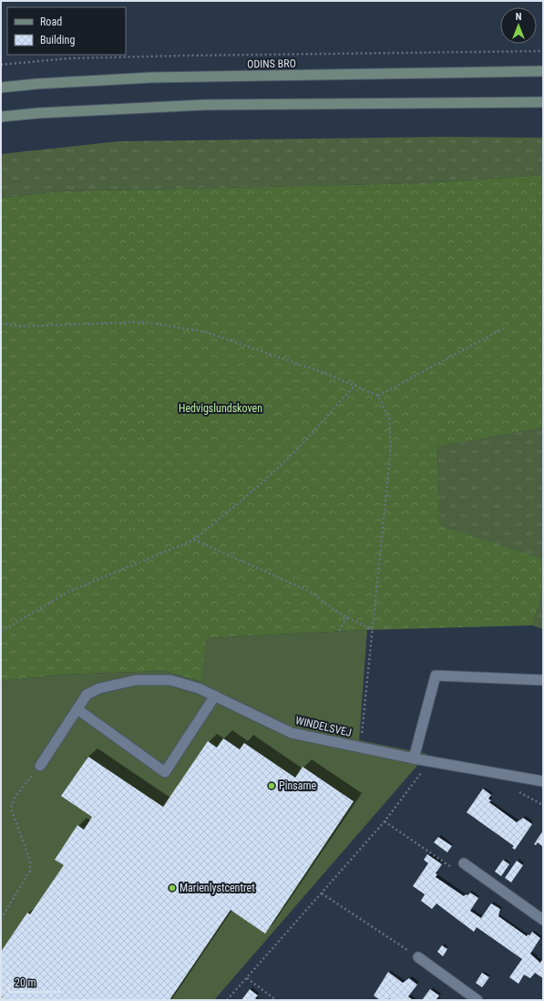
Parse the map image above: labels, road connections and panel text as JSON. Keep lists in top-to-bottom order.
{
  "streets": {
    "main road": ["ODINS BRO"],
    "street": ["WINDELSVEJ"]
  },
  "parks": ["Hedvigslundskoven"],
  "places": ["Pinsame", "Marienlystcentret"],
  "legend": ["Road", "Building"],
  "scale_bar": "20 m",
  "north": "top"
}
